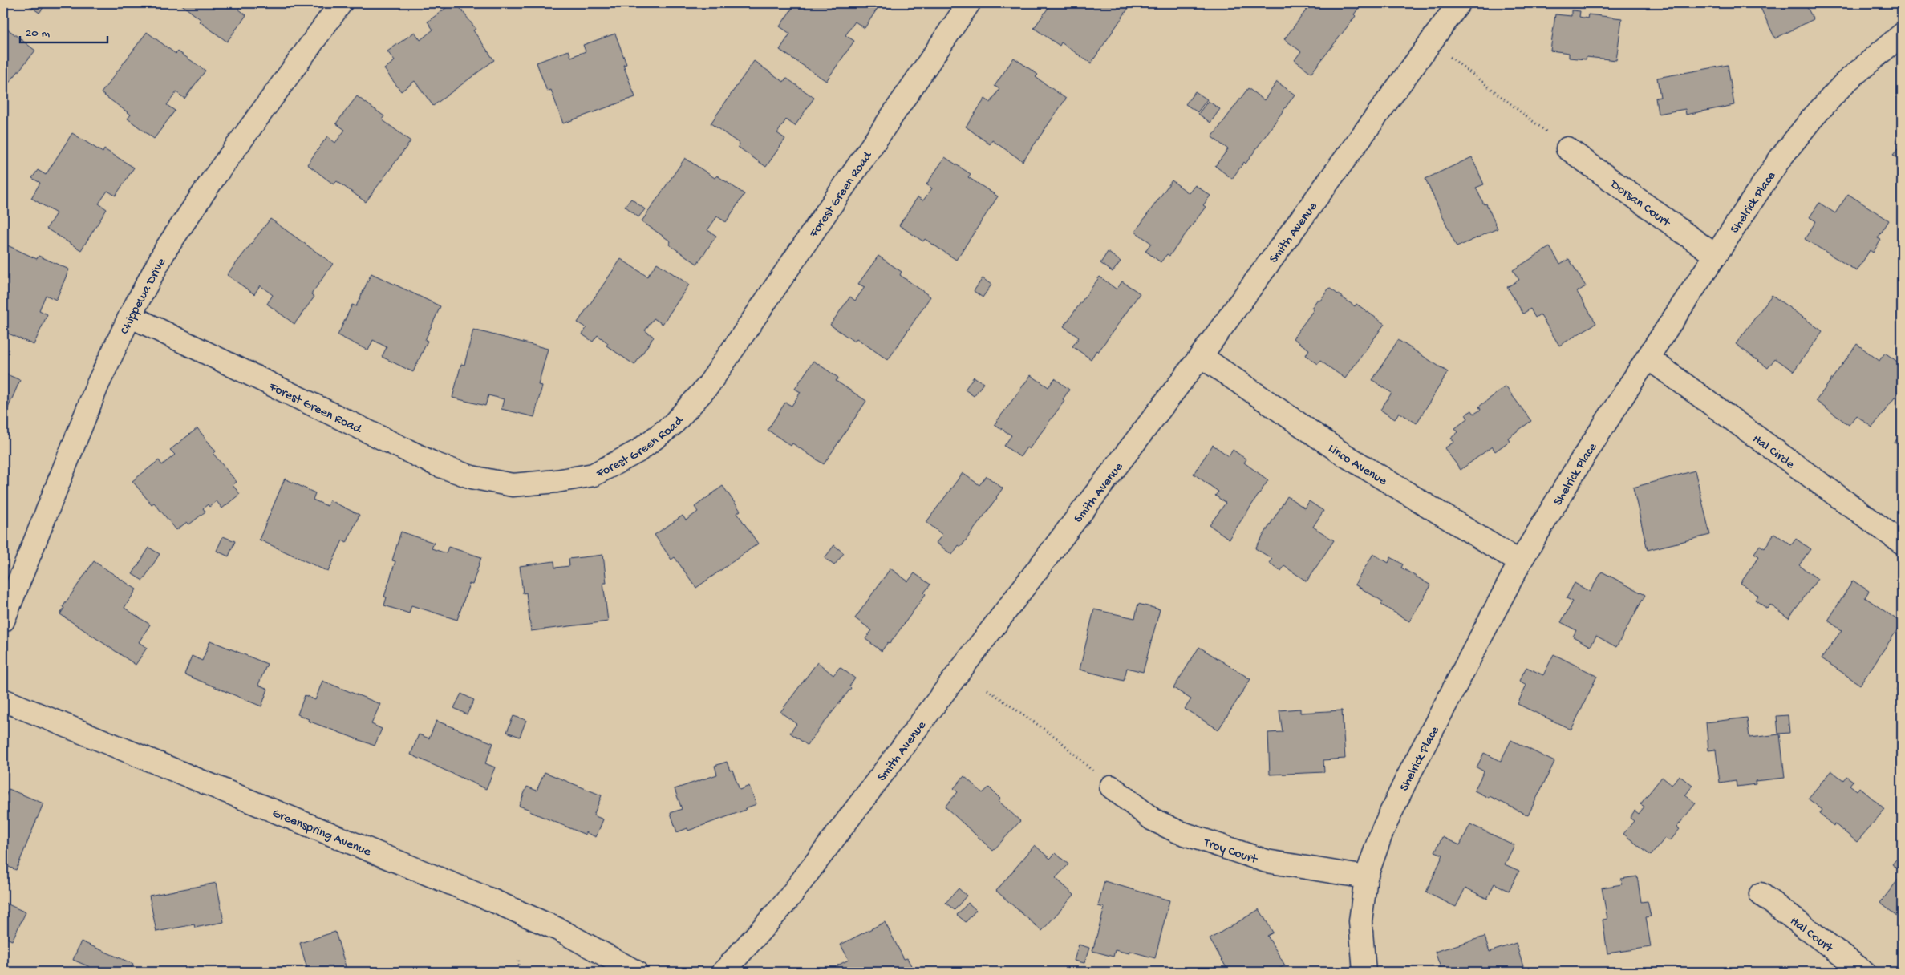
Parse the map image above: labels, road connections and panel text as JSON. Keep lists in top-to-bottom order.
{
  "streets": {
    "street": [
      "Forest Green Road",
      "Shelrick Place",
      "Dorsan Court",
      "Smith Avenue",
      "Chippewa Drive",
      "Hal Circle",
      "Linco Avenue",
      "Greenspring Avenue",
      "Troy Court",
      "Hal Court"
    ]
  },
  "crossings": [
    ["Forest Green Road", "Chippewa Drive"],
    ["Shelrick Place", "Dorsan Court"],
    ["Shelrick Place", "Hal Circle"],
    ["Shelrick Place", "Linco Avenue"],
    ["Shelrick Place", "Troy Court"],
    ["Smith Avenue", "Linco Avenue"]
  ],
  "scale_bar": "20 m"
}
